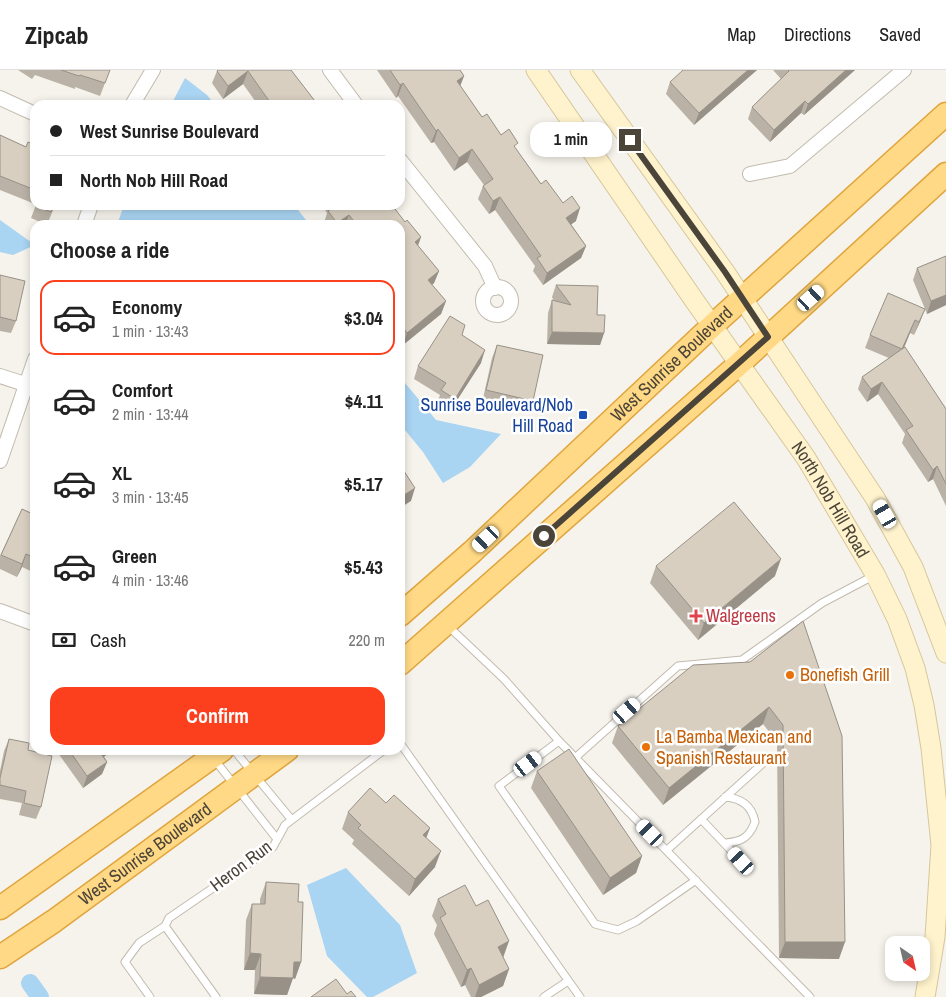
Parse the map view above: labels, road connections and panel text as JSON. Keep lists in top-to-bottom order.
{
  "streets": {
    "highway": ["West Sunrise Boulevard"],
    "main road": ["North Nob Hill Road"],
    "lane": ["Heron Run"]
  },
  "crossings": [
    ["West Sunrise Boulevard", "North Nob Hill Road"]
  ],
  "places": {
    "transit": ["Sunrise Boulevard/Nob Hill Road"],
    "health": ["Walgreens"],
    "other": ["Bonefish Grill", "La Bamba Mexican and Spanish Restaurant"]
  },
  "north": "bottom right",
  "page": {
    "header": "Zipcab",
    "nav": ["Map", "Directions", "Saved"],
    "banner": ["West Sunrise Boulevard", "North Nob Hill Road"],
    "bubble": "1 min",
    "heading": "Choose a ride",
    "list": [
      {
        "name": "Economy",
        "note": "1 min · 13:43",
        "value": "$3.04"
      },
      {
        "name": "Comfort",
        "note": "2 min · 13:44",
        "value": "$4.11"
      },
      {
        "name": "XL",
        "note": "3 min · 13:45",
        "value": "$5.17"
      },
      {
        "name": "Green",
        "note": "4 min · 13:46",
        "value": "$5.43"
      }
    ],
    "pay": ["Cash", "220 m"],
    "buttons": "Confirm"
  }
}
